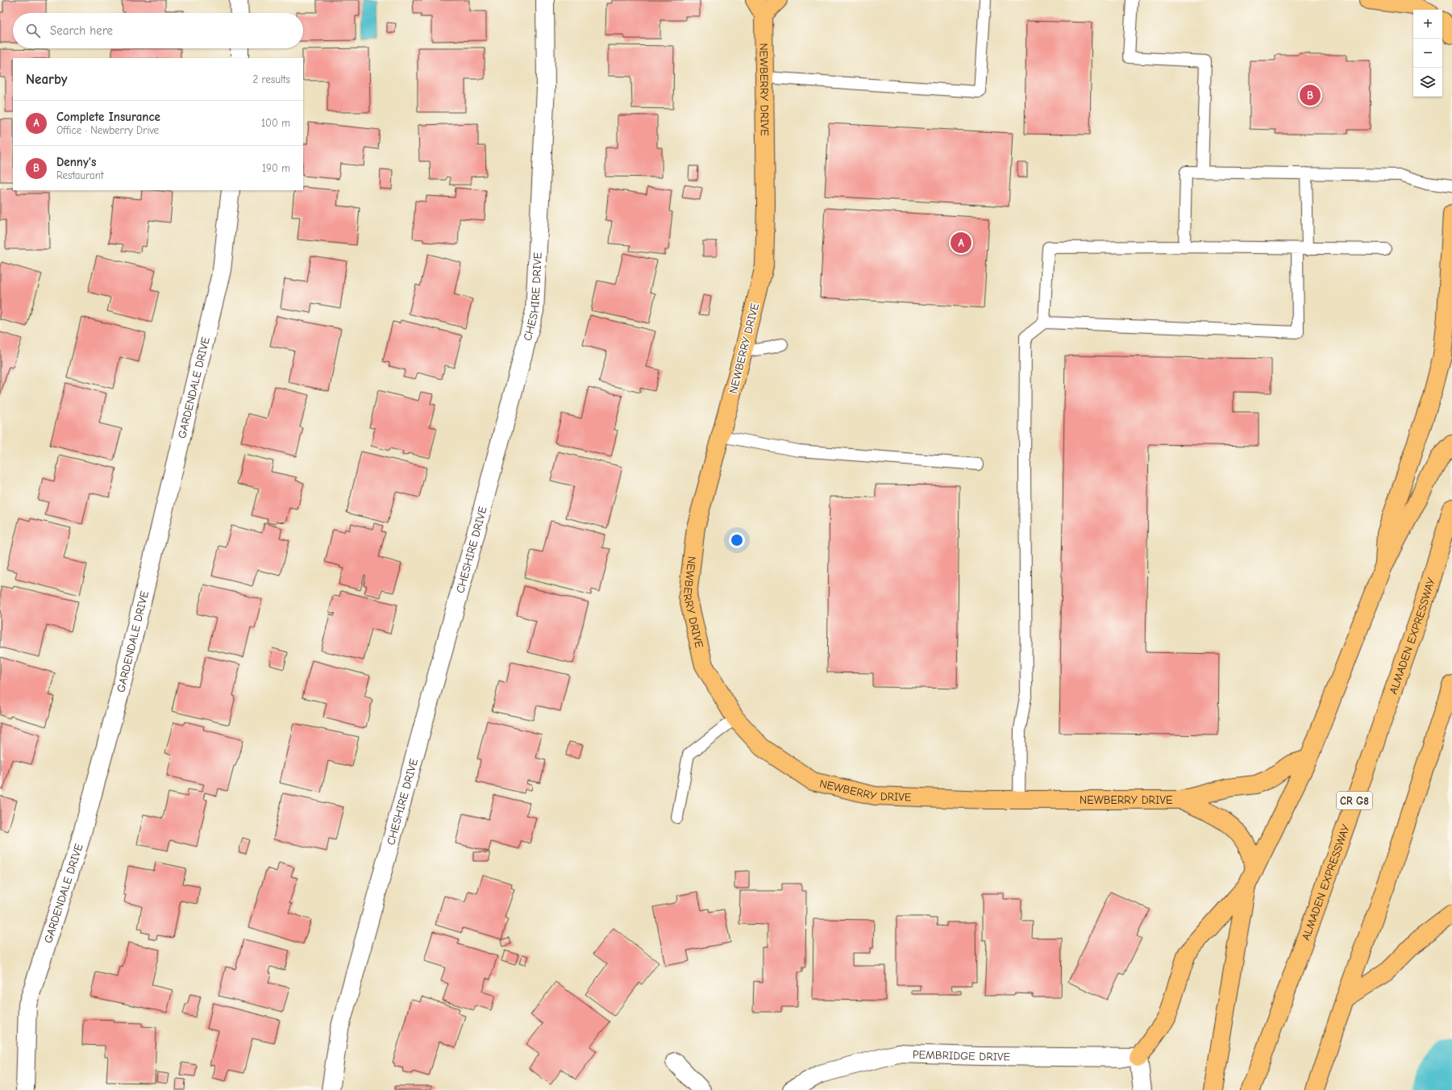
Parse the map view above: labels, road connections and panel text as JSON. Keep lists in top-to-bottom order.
{
  "streets": {
    "main road": ["NEWBERRY DRIVE", "ALMADEN EXPRESSWAY", "CR G8"],
    "street": ["CHESHIRE DRIVE", "GARDENDALE DRIVE", "PEMBRIDGE DRIVE"]
  },
  "page": {
    "map_buttons": ["+", "−"],
    "search": "Search here",
    "heading": ["Nearby", "2 results"],
    "pins": ["B", "A"],
    "list": [
      {
        "mark": "A",
        "name": "Complete Insurance",
        "note": "Office · Newberry Drive",
        "value": "100 m"
      },
      {
        "mark": "B",
        "name": "Denny's",
        "note": "Restaurant",
        "value": "190 m"
      }
    ]
  }
}
